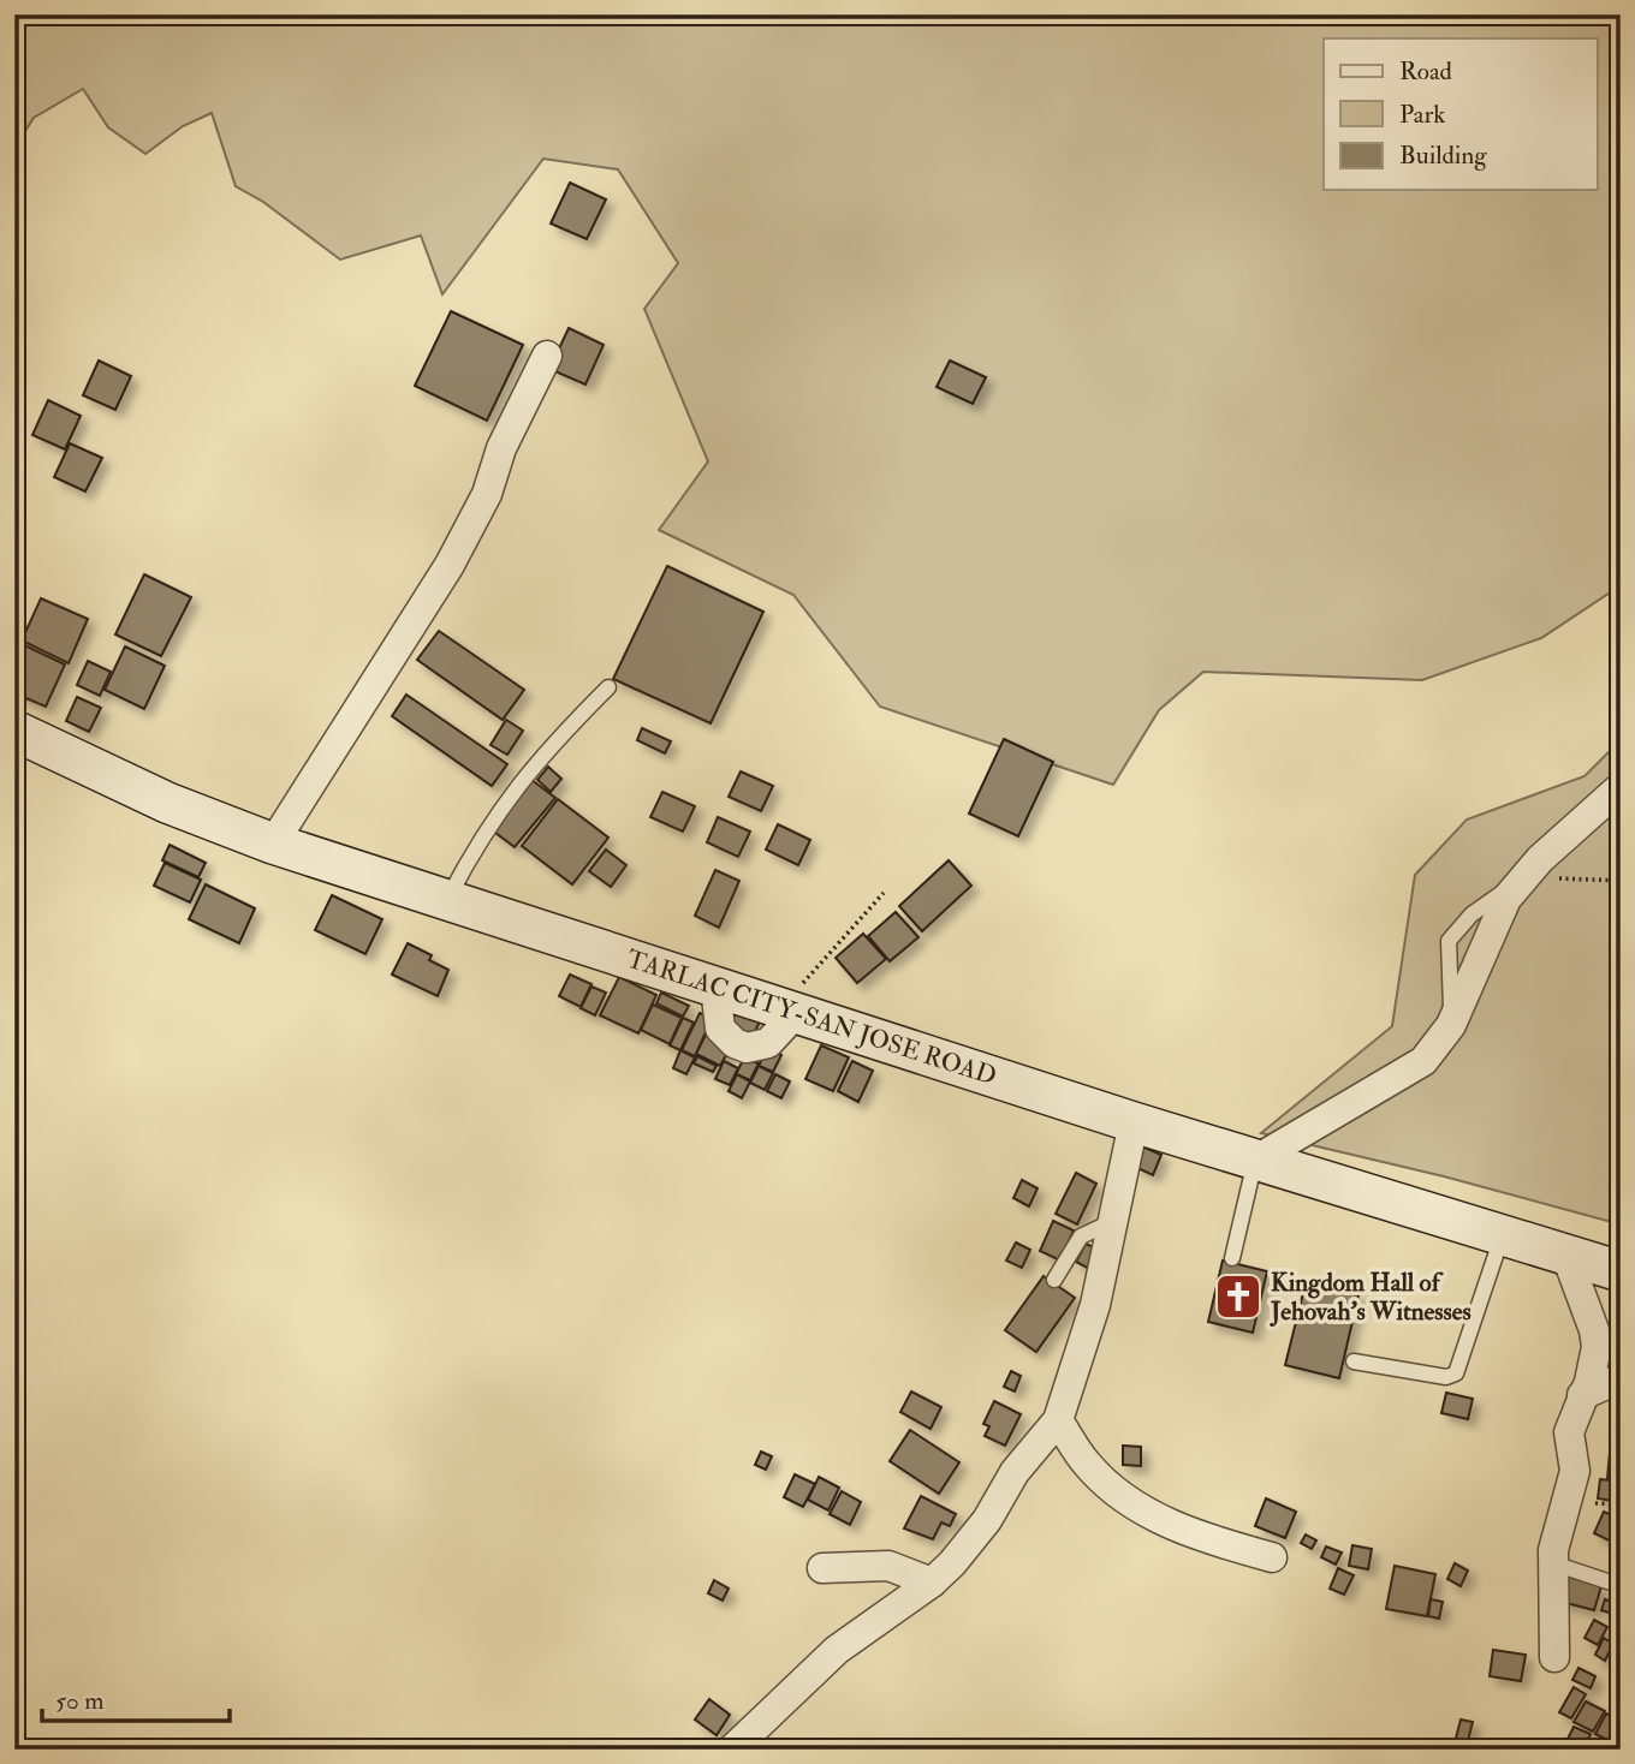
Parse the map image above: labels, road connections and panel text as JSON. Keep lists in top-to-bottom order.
{
  "streets": {
    "main road": ["TARLAC CITY-SAN JOSE ROAD"]
  },
  "places": {
    "church": ["Kingdom Hall of Jehovah's Witnesses"]
  },
  "legend": ["Road", "Park", "Building"],
  "scale_bar": "50 m"
}
